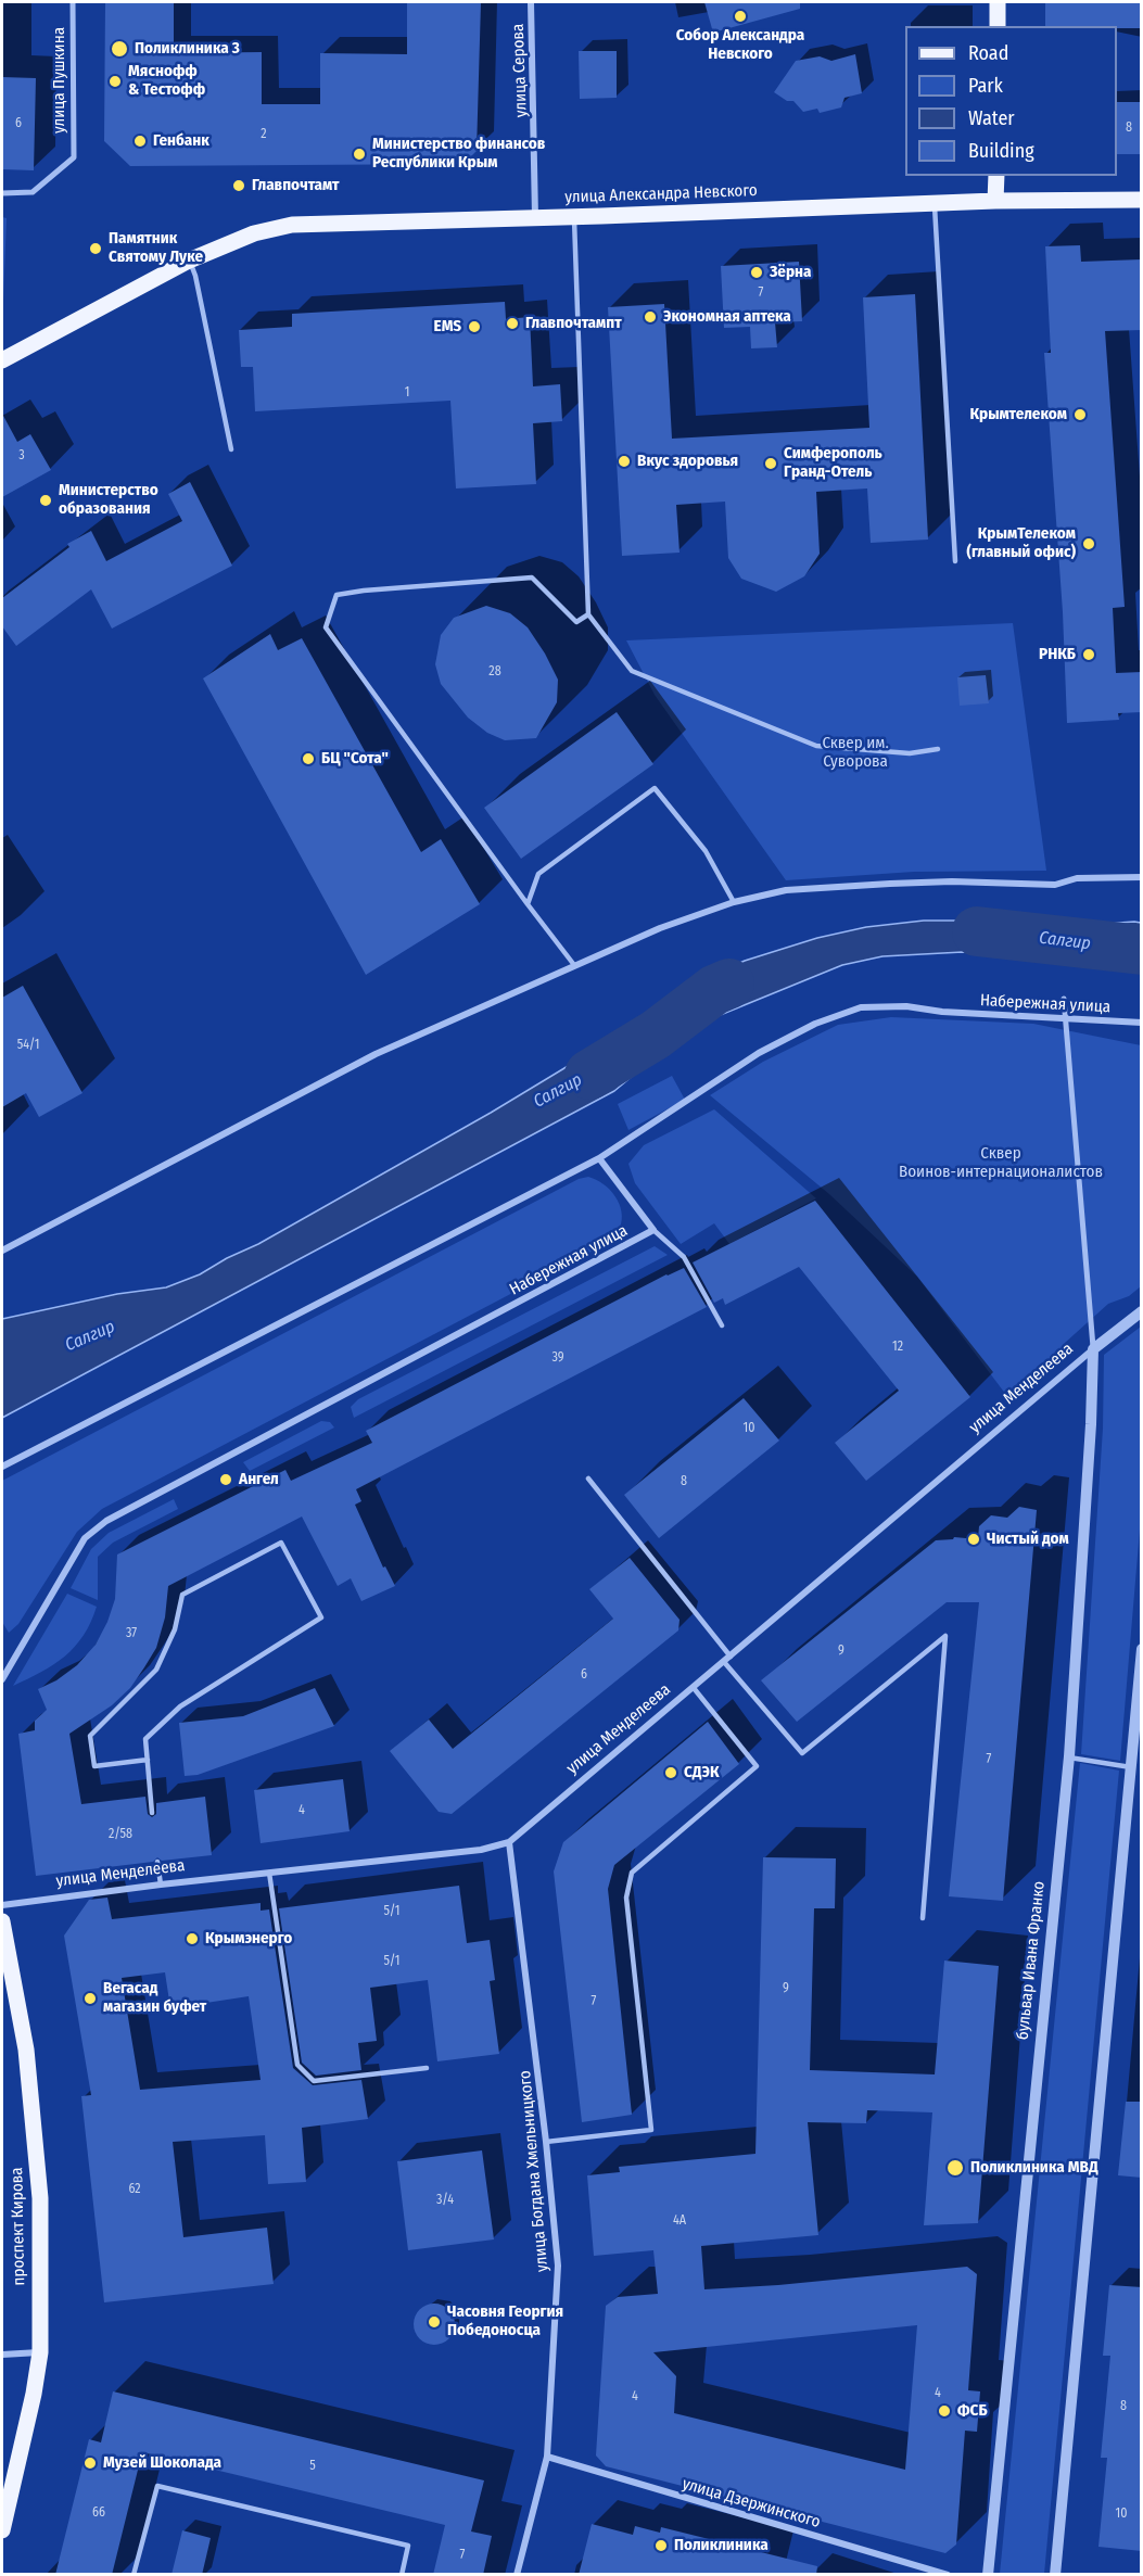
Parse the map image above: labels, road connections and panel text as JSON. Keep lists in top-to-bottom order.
{
  "streets": {
    "main road": ["улица Александра Невского", "проспект Кирова"],
    "street": [
      "улица Серова",
      "улица Пушкина",
      "Набережная улица",
      "улица Менделеева",
      "бульвар Ивана Франко",
      "улица Богдана Хмельницкого",
      "улица Дзержинского"
    ]
  },
  "crossings": [
    ["улица Серова", "улица Александра Невского"],
    ["улица Менделеева", "бульвар Ивана Франко"],
    ["улица Менделеева", "улица Богдана Хмельницкого"],
    ["улица Богдана Хмельницкого", "улица Дзержинского"]
  ],
  "water": ["Салгир"],
  "parks": ["Сквер им. Суворова", "Сквер Воинов-интернационалистов"],
  "places": [
    "Собор Александра Невского",
    "Поликлиника 3",
    "Мяснофф & Тестофф",
    "Генбанк",
    "Министерство финансов Республики Крым",
    "Главпочтамт",
    "Памятник Святому Луке",
    "Зёрна",
    "Экономная аптека",
    "Главпочтампт",
    "EMS",
    "Крымтелеком",
    "Вкус здоровья",
    "Симферополь Гранд-Отель",
    "Министерство образования",
    "КрымТелеком (главный офис)",
    "РНКБ",
    "БЦ \"Сота\"",
    "Ангел",
    "Чистый дом",
    "СДЭК",
    "Крымэнерго",
    "Вегасад магазин буфет",
    "Поликлиника МВД",
    "Часовня Георгия Победоносца",
    "ФСБ",
    "Музей Шоколада",
    "Поликлиника"
  ],
  "house_numbers": [
    "6",
    "8",
    "2",
    "7",
    "1",
    "3",
    "28",
    "54/1",
    "12",
    "39",
    "10",
    "8",
    "37",
    "9",
    "6",
    "7",
    "4",
    "2/58",
    "5/1",
    "5/1",
    "9",
    "7",
    "62",
    "3/4",
    "4А",
    "4",
    "4",
    "8",
    "5",
    "66",
    "10",
    "7"
  ],
  "legend": [
    "Road",
    "Park",
    "Water",
    "Building"
  ]
}
